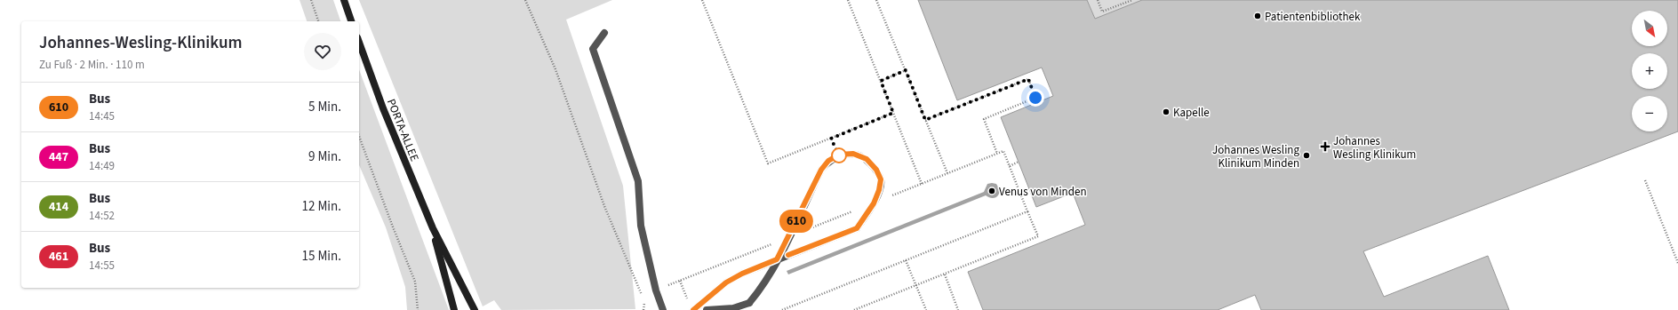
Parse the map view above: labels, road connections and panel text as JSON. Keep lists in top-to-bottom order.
{
  "streets": {
    "street": ["PORTA-ALLEE"]
  },
  "places": {
    "other": [
      "Patientenbibliothek",
      "Kapelle",
      "Johannes Wesling Klinikum Minden",
      "Venus von Minden"
    ],
    "health": ["Johannes Wesling Klinikum"]
  },
  "lines": ["bus line 610"],
  "north": "bottom right",
  "page": {
    "on_map": "610",
    "map_buttons": ["+", "−"],
    "heading": ["Johannes-Wesling-Klinikum", "Zu Fuß · 2 Min. · 110 m"],
    "list": [
      {
        "mark": "610",
        "name": "Bus",
        "note": "14:45",
        "value": "5 Min."
      },
      {
        "mark": "447",
        "name": "Bus",
        "note": "14:49",
        "value": "9 Min."
      },
      {
        "mark": "414",
        "name": "Bus",
        "note": "14:52",
        "value": "12 Min."
      },
      {
        "mark": "461",
        "name": "Bus",
        "note": "14:55",
        "value": "15 Min."
      }
    ]
  }
}
